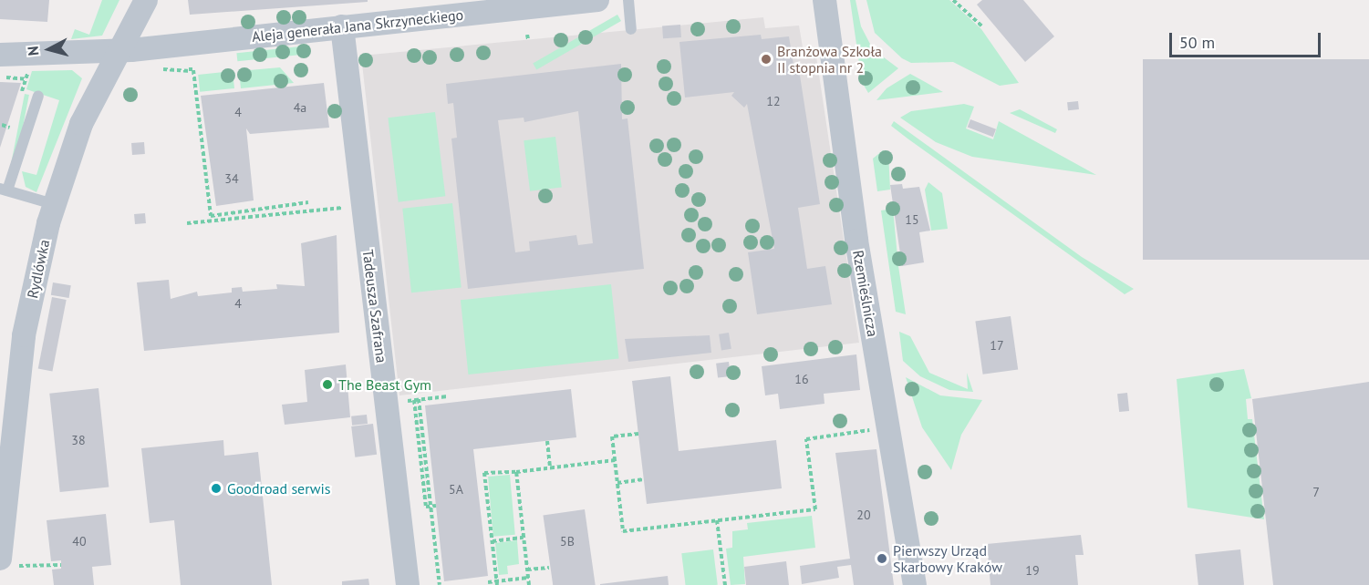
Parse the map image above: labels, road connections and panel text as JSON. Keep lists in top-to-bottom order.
{
  "streets": {
    "street": [
      "Aleja generała Jana Skrzyneckiego",
      "Rydlówka",
      "Rzemieślnicza",
      "Tadeusza Szafrana"
    ]
  },
  "crossings": [
    ["Aleja generała Jana Skrzyneckiego", "Rydlówka"],
    ["Aleja generała Jana Skrzyneckiego", "Tadeusza Szafrana"]
  ],
  "places": [
    "Branżowa Szkoła II stopnia nr 2",
    "The Beast Gym",
    "Goodroad serwis",
    "Pierwszy Urząd Skarbowy Kraków"
  ],
  "house_numbers": [
    "12",
    "4a",
    "4",
    "34",
    "15",
    "4",
    "17",
    "16",
    "38",
    "5A",
    "7",
    "20",
    "40",
    "5B",
    "19"
  ],
  "scale_bar": "50 m",
  "north": "left"
}
